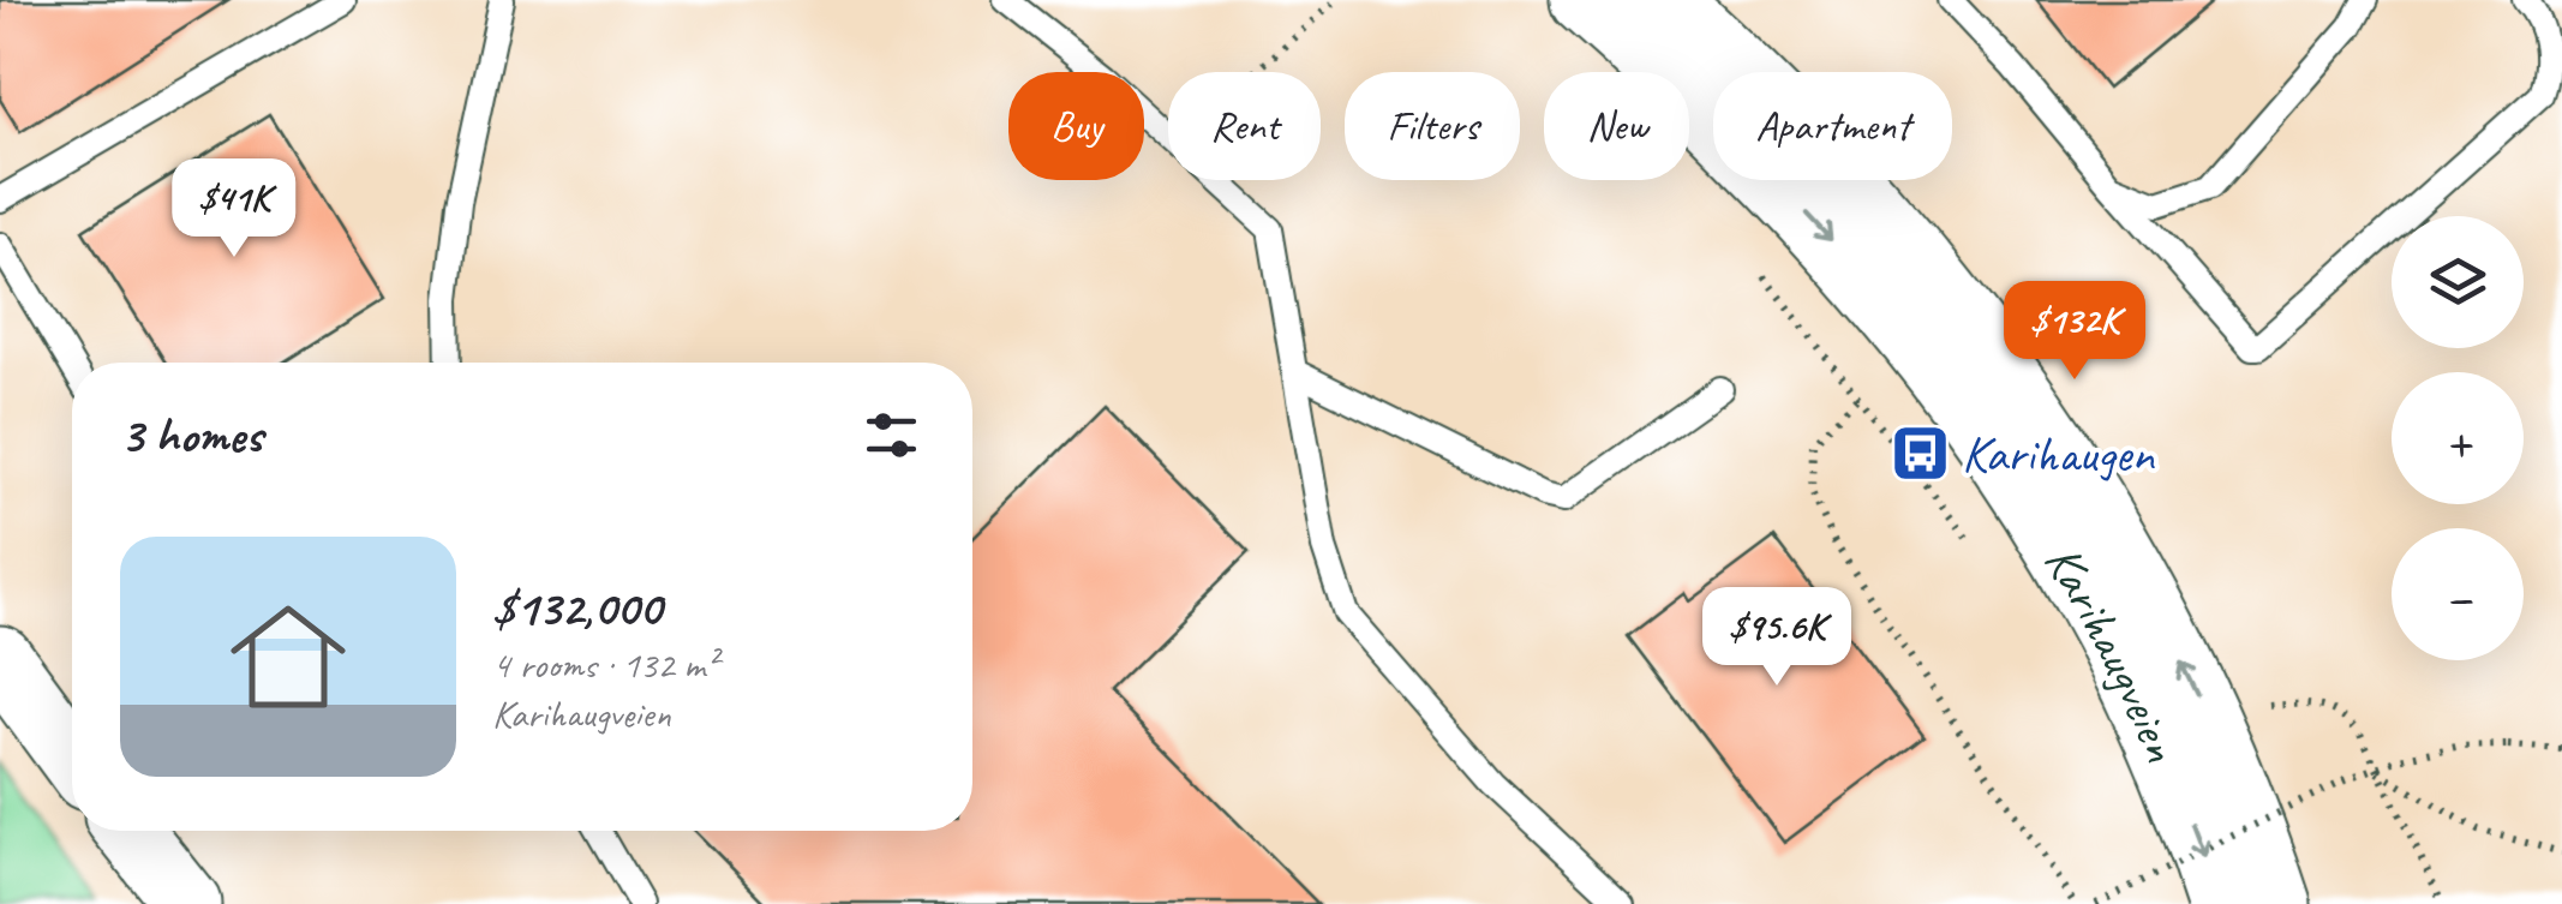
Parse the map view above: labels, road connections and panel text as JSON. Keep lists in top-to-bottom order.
{
  "streets": {
    "main road": ["Karihaugveien"]
  },
  "places": {
    "bus stop": ["Karihaugen"]
  },
  "page": {
    "chip": [
      "Buy",
      "Rent",
      "Filters",
      "New",
      "Apartment"
    ],
    "price": ["$41K", "$132K", "$95.6K"],
    "map_buttons": ["+", "−"],
    "heading": "3 homes",
    "list": [
      {
        "name": "$132,000",
        "note": "4 rooms · 132 m² · Karihaugveien"
      }
    ]
  }
}
